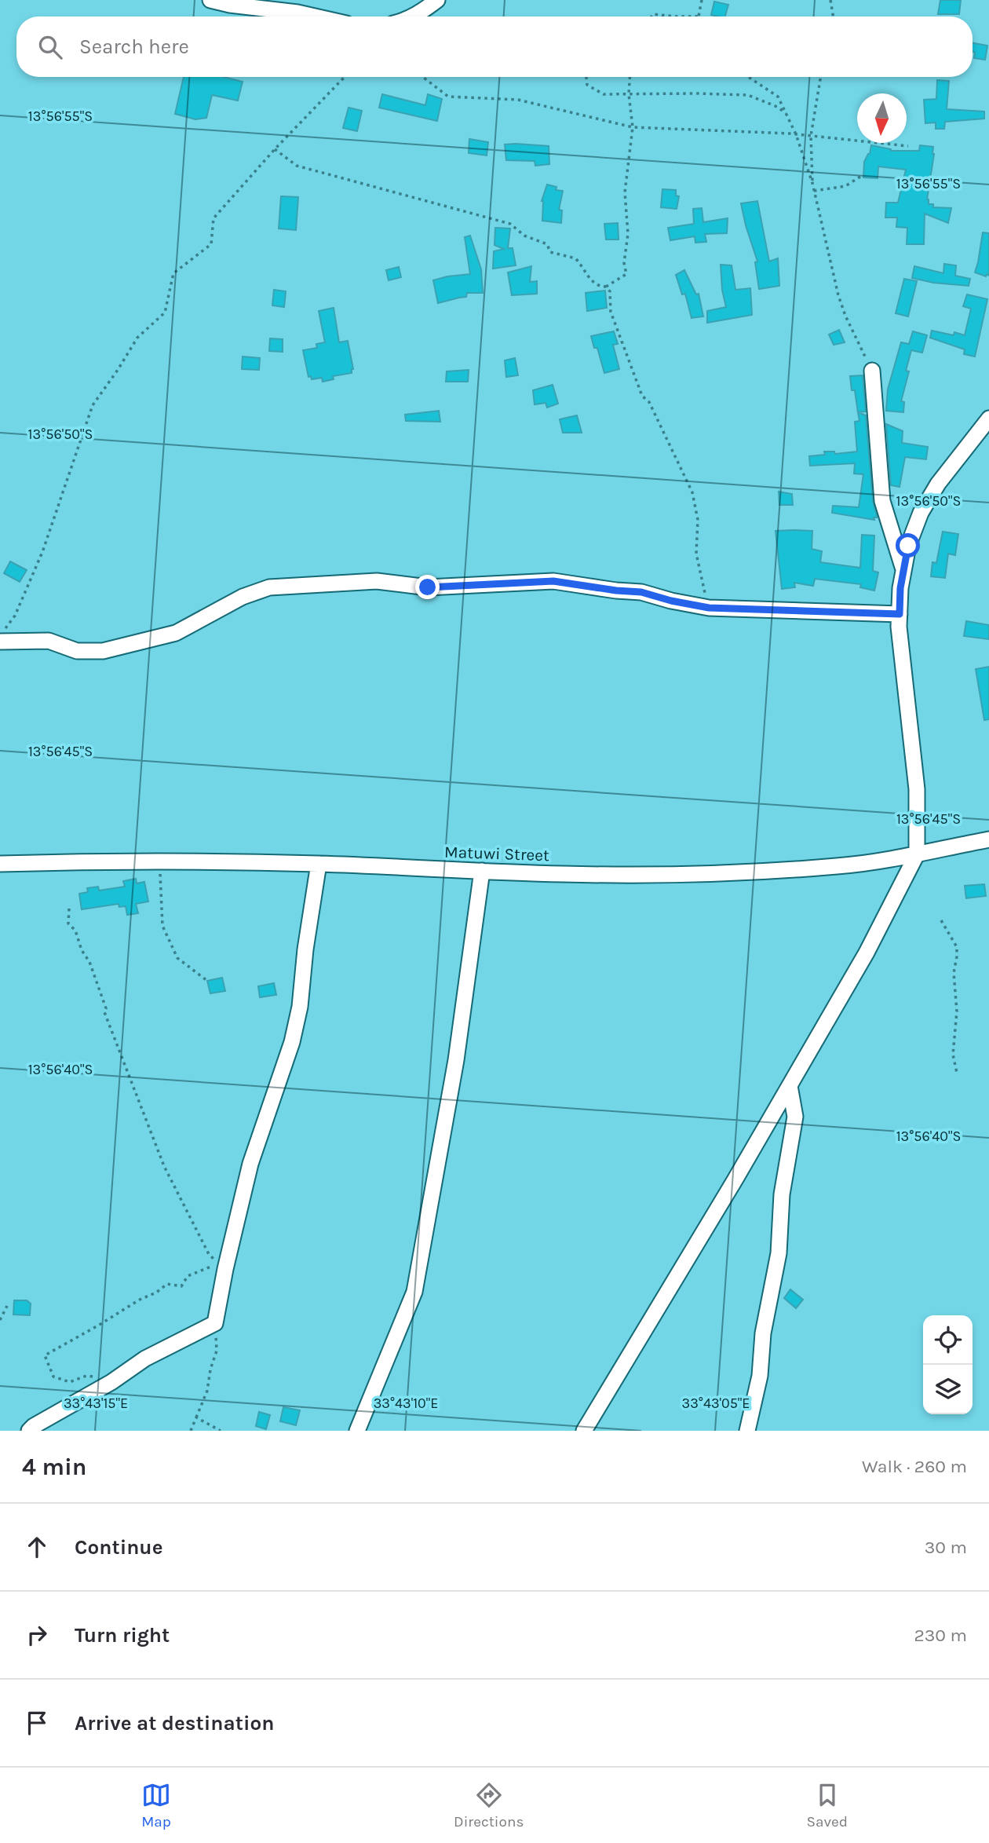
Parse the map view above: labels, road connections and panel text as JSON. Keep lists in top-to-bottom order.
{
  "streets": {
    "street": ["Matuwi Street"]
  },
  "north": "bottom",
  "page": {
    "search": "Search here",
    "heading": ["4 min", "Walk · 260 m"],
    "list": [
      ["Continue", "30 m"],
      ["Turn right", "230 m"],
      "Arrive at destination"
    ],
    "nav": ["Map", "Directions", "Saved"]
  },
  "coordinates": [
    "13°56'55\"S",
    "13°56'50\"S",
    "13°56'45\"S",
    "13°56'40\"S",
    "33°43'15\"E",
    "33°43'10\"E",
    "33°43'05\"E"
  ]
}
